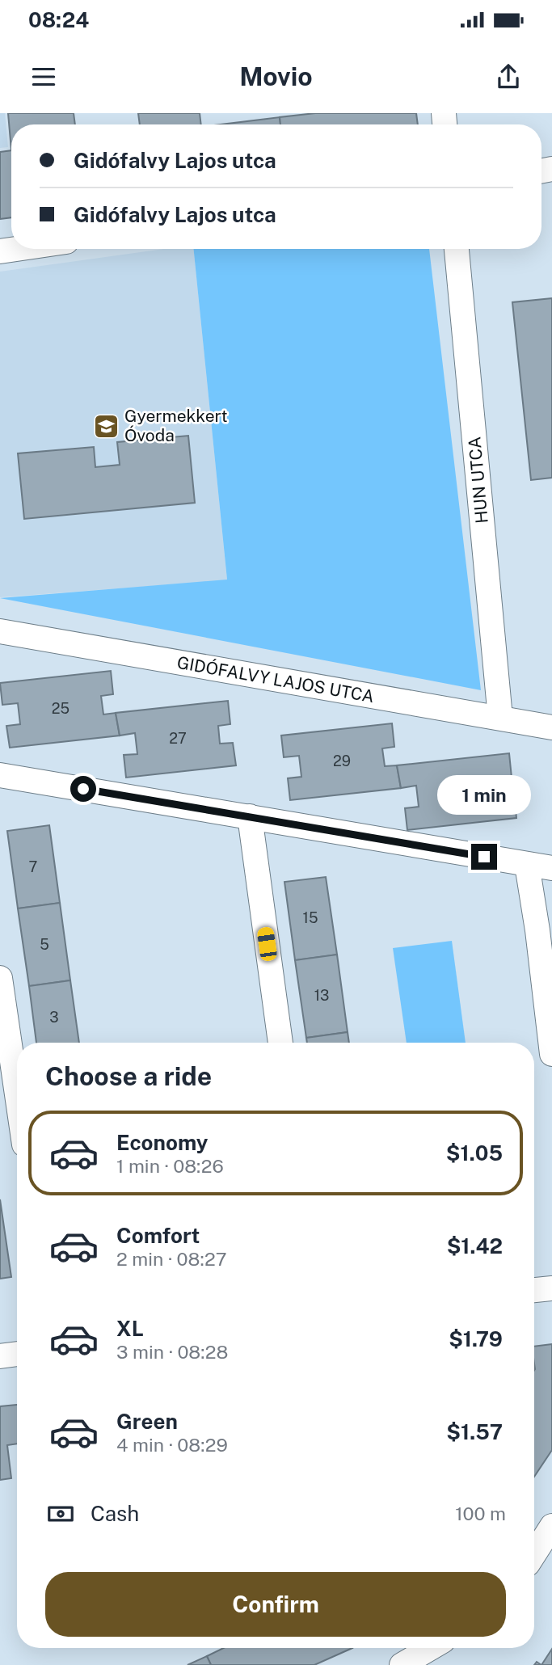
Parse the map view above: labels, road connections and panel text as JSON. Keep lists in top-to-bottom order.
{
  "streets": {
    "street": ["HUN UTCA", "GIDÓFALVY LAJOS UTCA"]
  },
  "crossings": [
    ["HUN UTCA", "GIDÓFALVY LAJOS UTCA"]
  ],
  "places": {
    "school or university": ["Gyermekkert Óvoda"]
  },
  "house_numbers": [
    "25",
    "27",
    "29",
    "7",
    "15",
    "5",
    "13",
    "3"
  ],
  "page": {
    "status": "08:24",
    "header": "Movio",
    "banner": ["Gidófalvy Lajos utca", "Gidófalvy Lajos utca"],
    "bubble": "1 min",
    "heading": "Choose a ride",
    "list": [
      {
        "name": "Economy",
        "note": "1 min · 08:26",
        "value": "$1.05"
      },
      {
        "name": "Comfort",
        "note": "2 min · 08:27",
        "value": "$1.42"
      },
      {
        "name": "XL",
        "note": "3 min · 08:28",
        "value": "$1.79"
      },
      {
        "name": "Green",
        "note": "4 min · 08:29",
        "value": "$1.57"
      }
    ],
    "pay": ["Cash", "100 m"],
    "buttons": "Confirm"
  }
}
